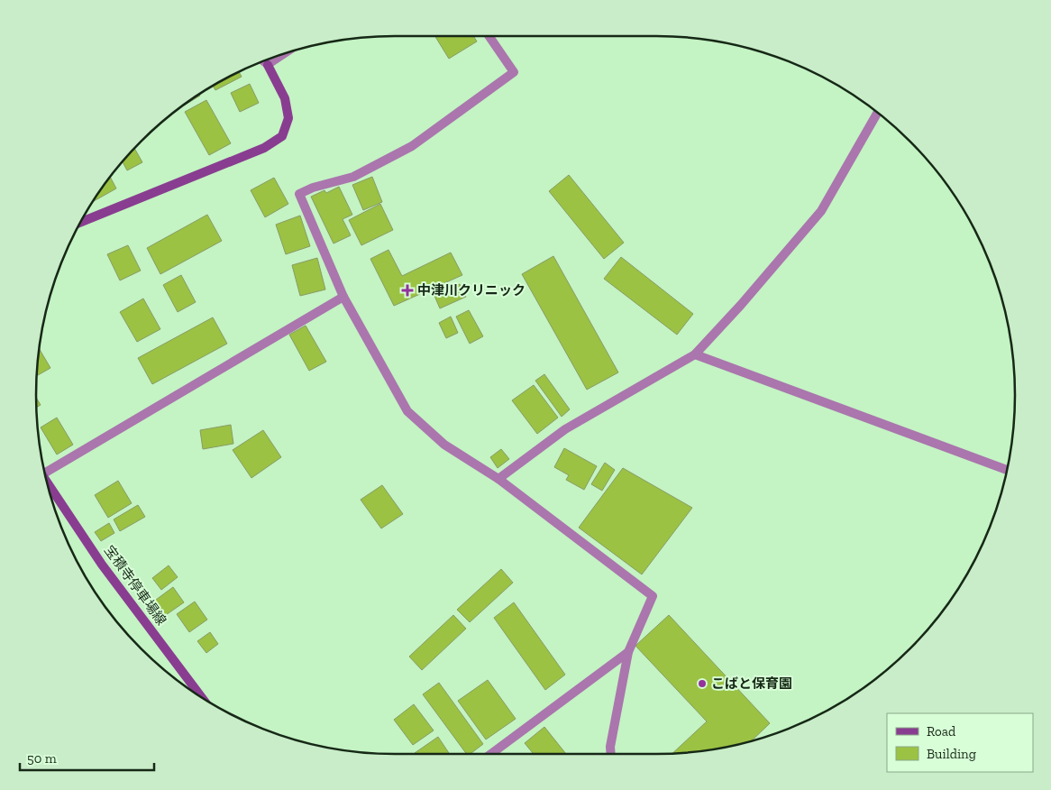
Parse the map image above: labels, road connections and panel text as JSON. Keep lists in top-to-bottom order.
{
  "streets": {
    "street": ["宝積寺停車場線"]
  },
  "places": {
    "health": ["中津川クリニック"],
    "other": ["こばと保育園"]
  },
  "legend": ["Road", "Building"],
  "scale_bar": "50 m"
}
